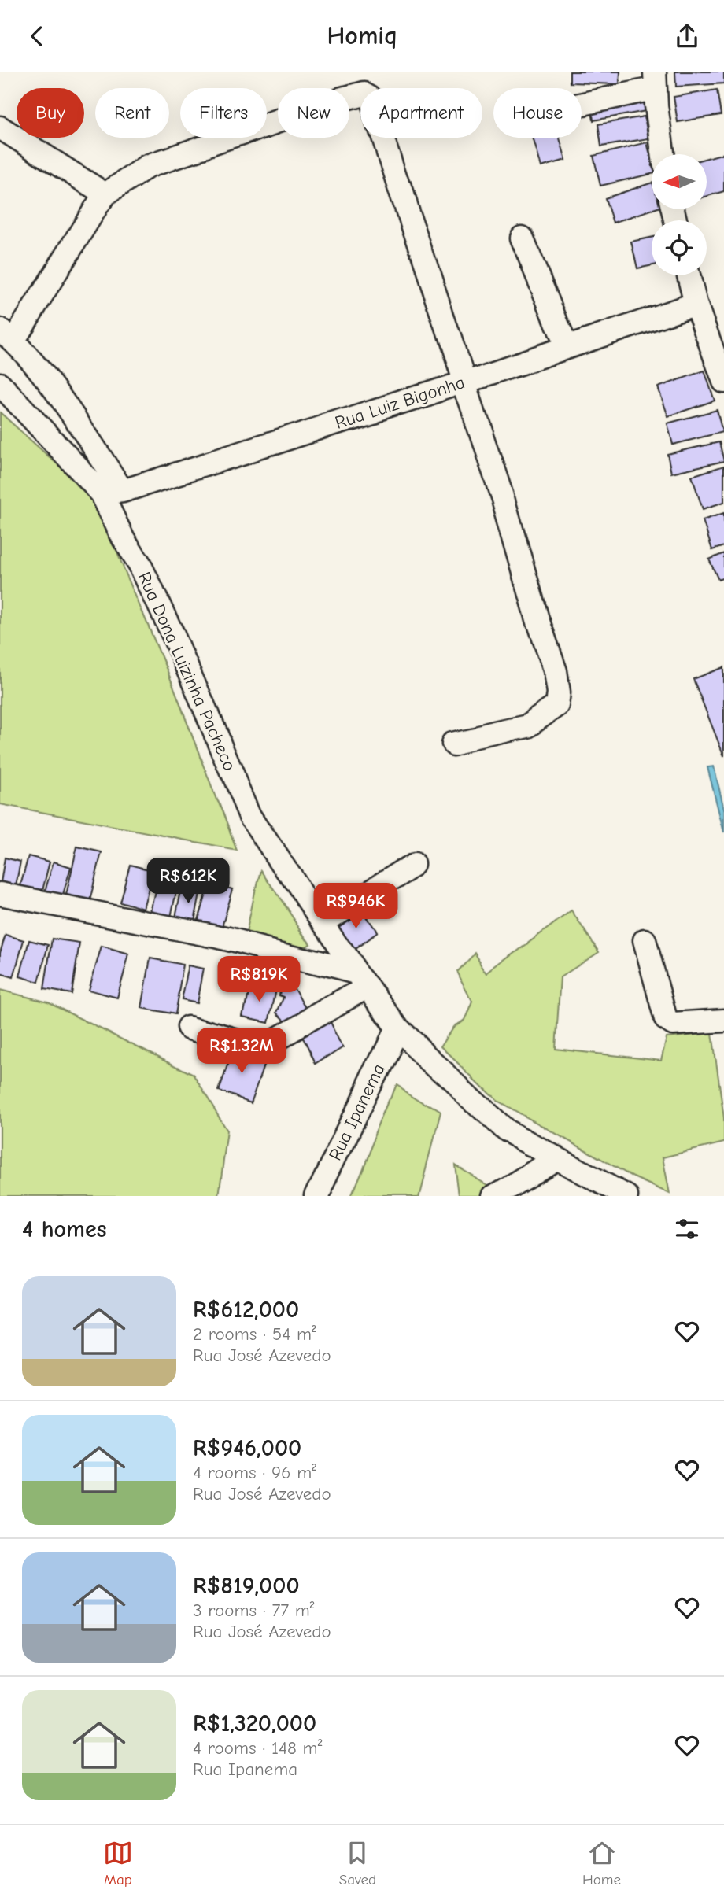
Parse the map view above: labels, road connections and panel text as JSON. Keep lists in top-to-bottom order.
{
  "streets": {
    "street": ["Rua Luiz Bigonha", "Rua Dona Luizinha Pacheco", "Rua Ipanema"]
  },
  "crossings": [
    ["Rua Luiz Bigonha", "Rua Dona Luizinha Pacheco"],
    ["Rua Dona Luizinha Pacheco", "Rua Ipanema"]
  ],
  "north": "left",
  "page": {
    "header": "Homiq",
    "chip": [
      "Buy",
      "Rent",
      "Filters",
      "New",
      "Apartment",
      "House"
    ],
    "price": [
      "R$612K",
      "R$946K",
      "R$819K",
      "R$1.32M"
    ],
    "heading": "4 homes",
    "list": [
      {
        "name": "R$612,000",
        "note": "2 rooms · 54 m² · Rua José Azevedo"
      },
      {
        "name": "R$946,000",
        "note": "4 rooms · 96 m² · Rua José Azevedo"
      },
      {
        "name": "R$819,000",
        "note": "3 rooms · 77 m² · Rua José Azevedo"
      },
      {
        "name": "R$1,320,000",
        "note": "4 rooms · 148 m² · Rua Ipanema"
      }
    ],
    "tabs": ["Map", "Saved", "Home"]
  }
}
